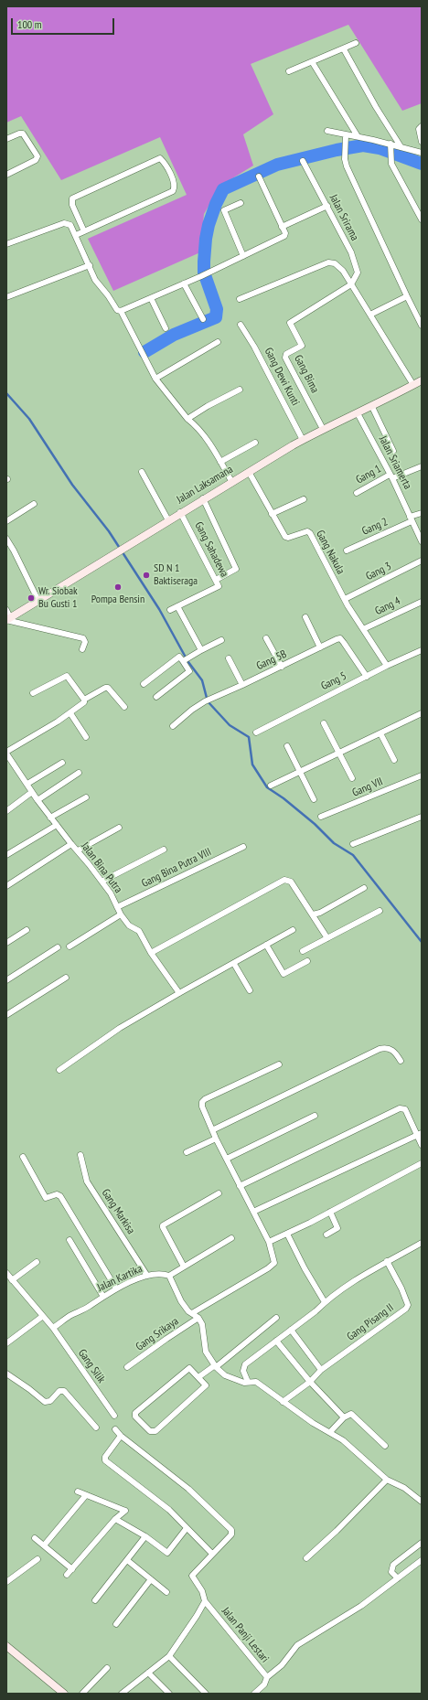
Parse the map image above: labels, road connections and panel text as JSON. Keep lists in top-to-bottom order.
{
  "streets": {
    "main road": ["Jalan Laksamana"],
    "street": [
      "Jalan Srirama",
      "Gang Bima",
      "Gang Dewi Kunti",
      "Jalan Sriamerta",
      "Gang 1",
      "Gang 2",
      "Gang Sahadewa",
      "Gang Nakula",
      "Gang 3",
      "Gang 4",
      "Gang 5B",
      "Gang 5",
      "Gang VII",
      "Jalan Bina Putra",
      "Gang Bina Putra VIII",
      "Gang Markisa",
      "Jalan Kartika",
      "Gang Pisang II",
      "Gang Srikaya",
      "Gang Silik",
      "Jalan Panji Lestari"
    ]
  },
  "crossings": [
    ["Jalan Srirama", "Gang Bima"],
    ["Gang Bima", "Jalan Laksamana"],
    ["Gang Dewi Kunti", "Jalan Laksamana"],
    ["Jalan Sriamerta", "Gang 1"],
    ["Jalan Sriamerta", "Jalan Laksamana"],
    ["Jalan Sriamerta", "Gang 2"],
    ["Jalan Laksamana", "Gang Sahadewa"],
    ["Jalan Laksamana", "Gang Nakula"],
    ["Gang Nakula", "Gang 3"],
    ["Gang Nakula", "Gang 4"],
    ["Gang Nakula", "Gang 5"],
    ["Gang 5B", "Gang 5"],
    ["Jalan Bina Putra", "Gang Bina Putra VIII"],
    ["Gang Markisa", "Jalan Kartika"],
    ["Jalan Kartika", "Gang Silik"]
  ],
  "places": ["SD N 1 Baktiseraga", "Pompa Bensin", "Wr. Siobak Bu Gusti 1"],
  "scale_bar": "100 m"
}
